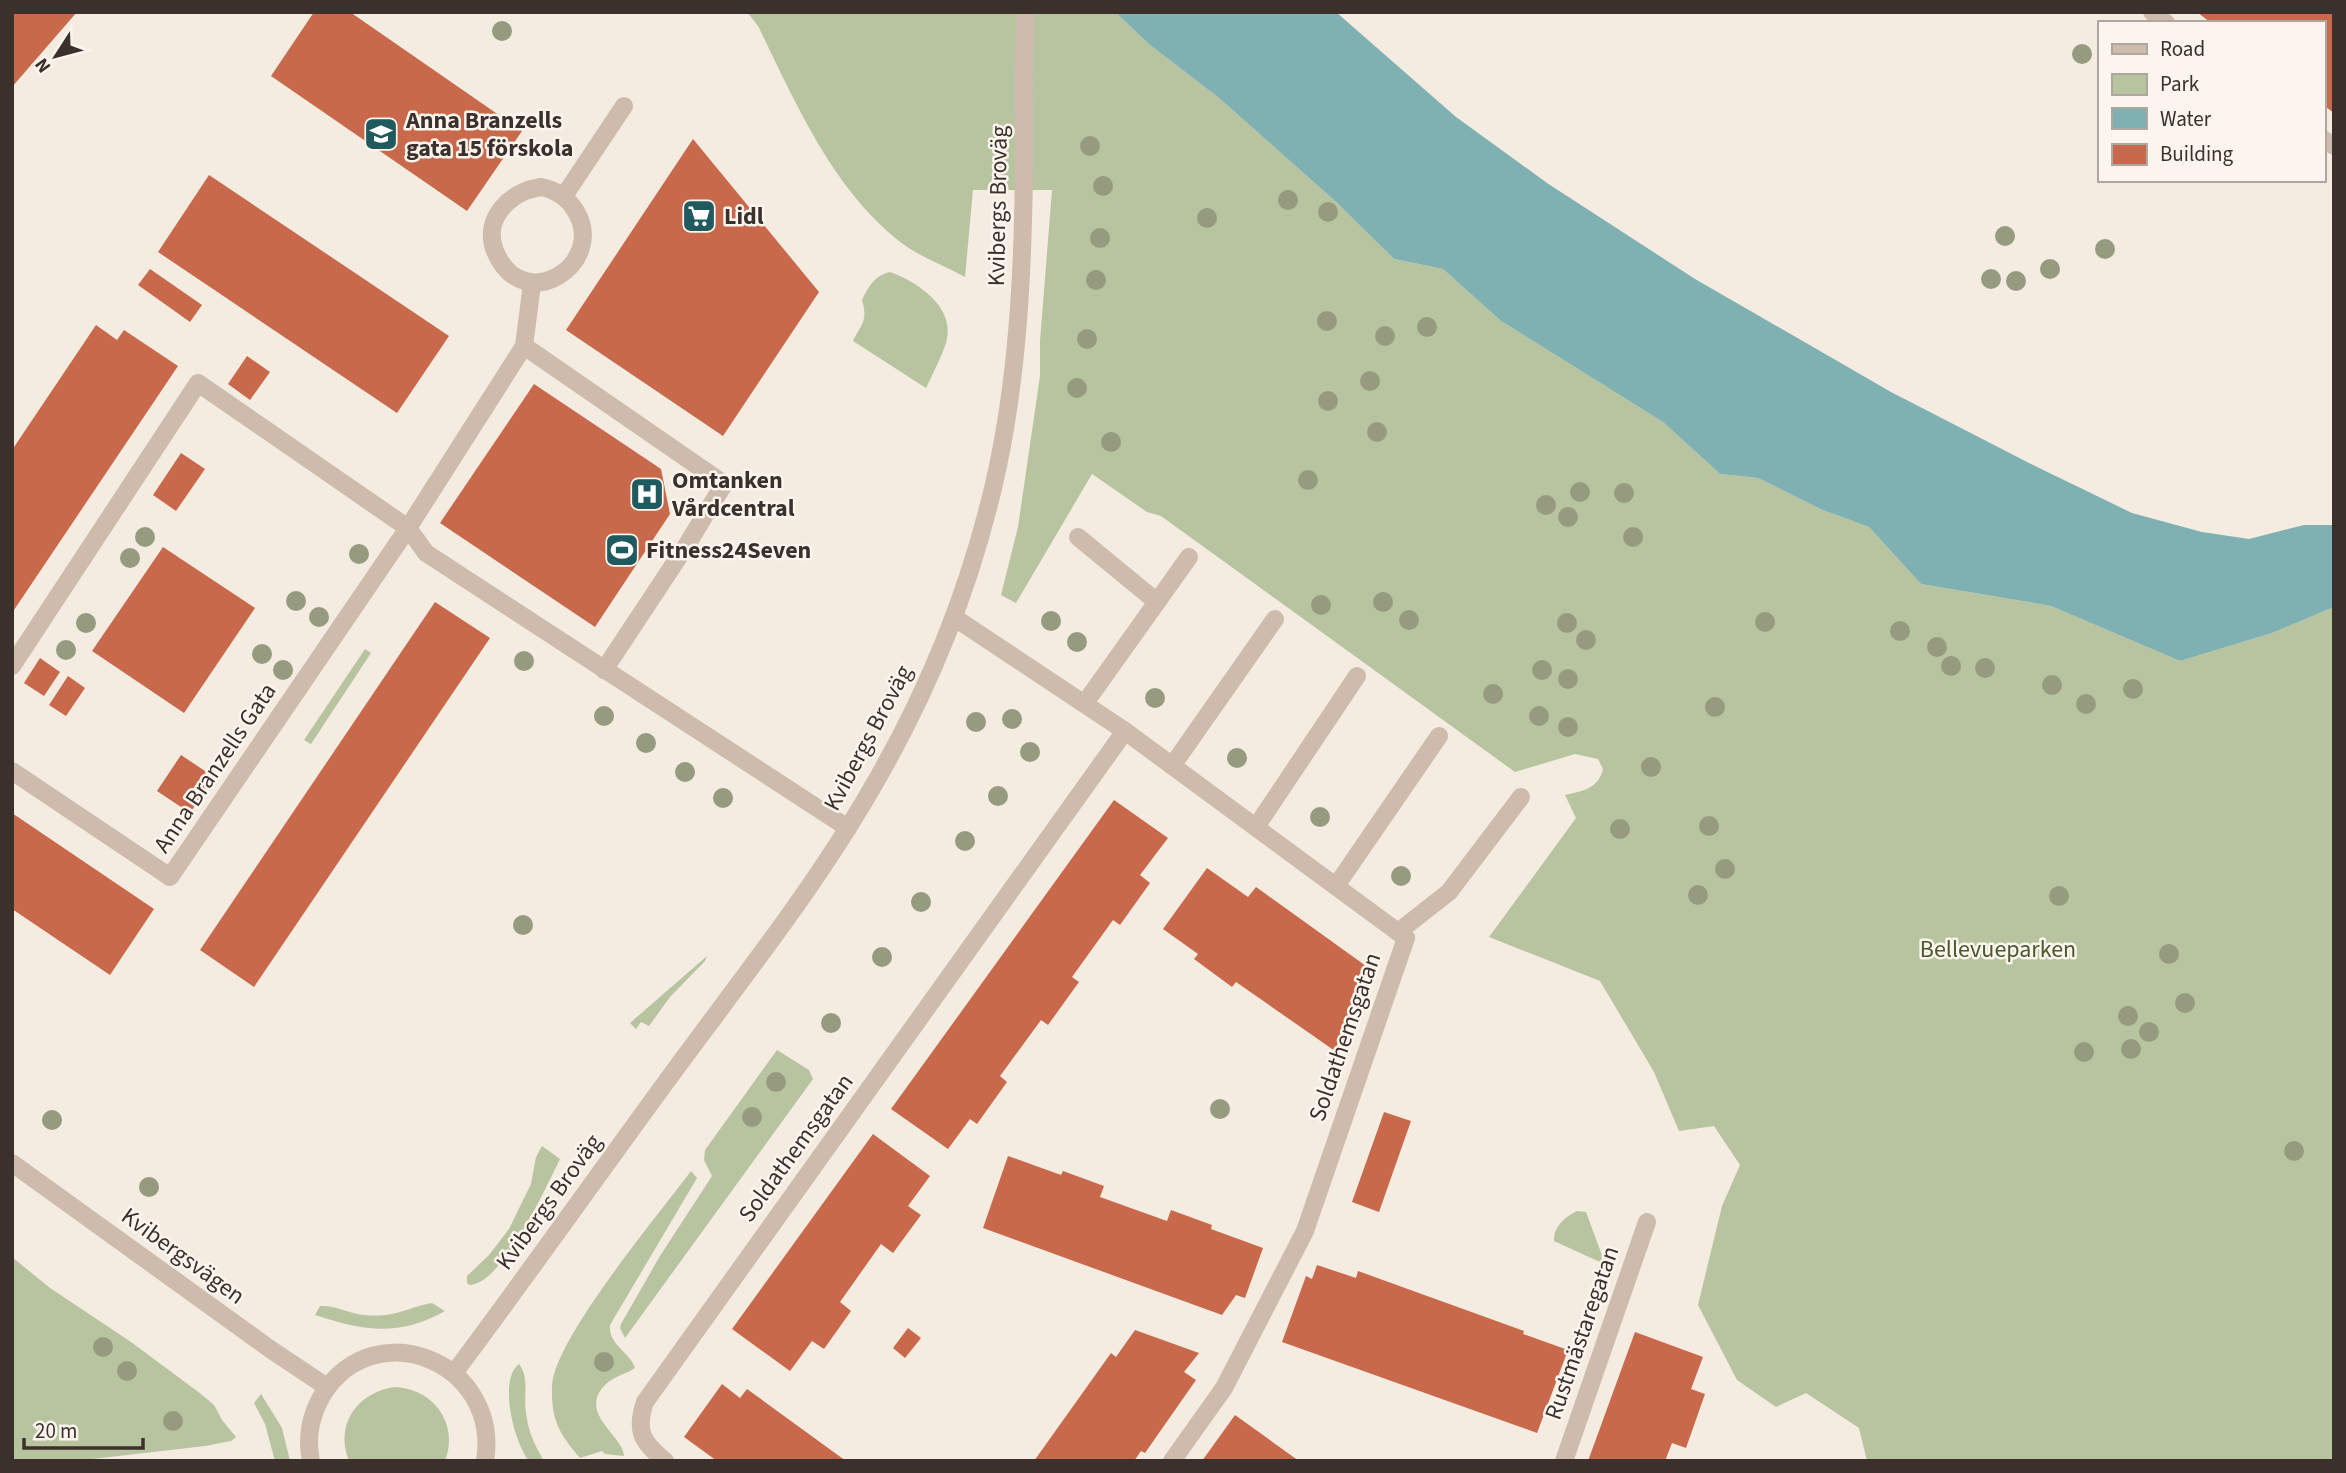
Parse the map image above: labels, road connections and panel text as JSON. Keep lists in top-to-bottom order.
{
  "streets": {
    "street": [
      "Kvibergs Broväg",
      "Anna Branzells Gata",
      "Soldathemsgatan",
      "Kvibergsvägen",
      "Rustmästaregatan"
    ]
  },
  "crossings": [
    ["Kvibergs Broväg", "Soldathemsgatan"]
  ],
  "parks": ["Bellevueparken"],
  "places": {
    "school or university": ["Anna Branzells gata 15 förskola"],
    "supermarket": ["Lidl"],
    "hospital": ["Omtanken Vårdcentral"],
    "sports": ["Fitness24Seven"]
  },
  "legend": [
    "Road",
    "Park",
    "Water",
    "Building"
  ],
  "scale_bar": "20 m",
  "north": "bottom left"
}
